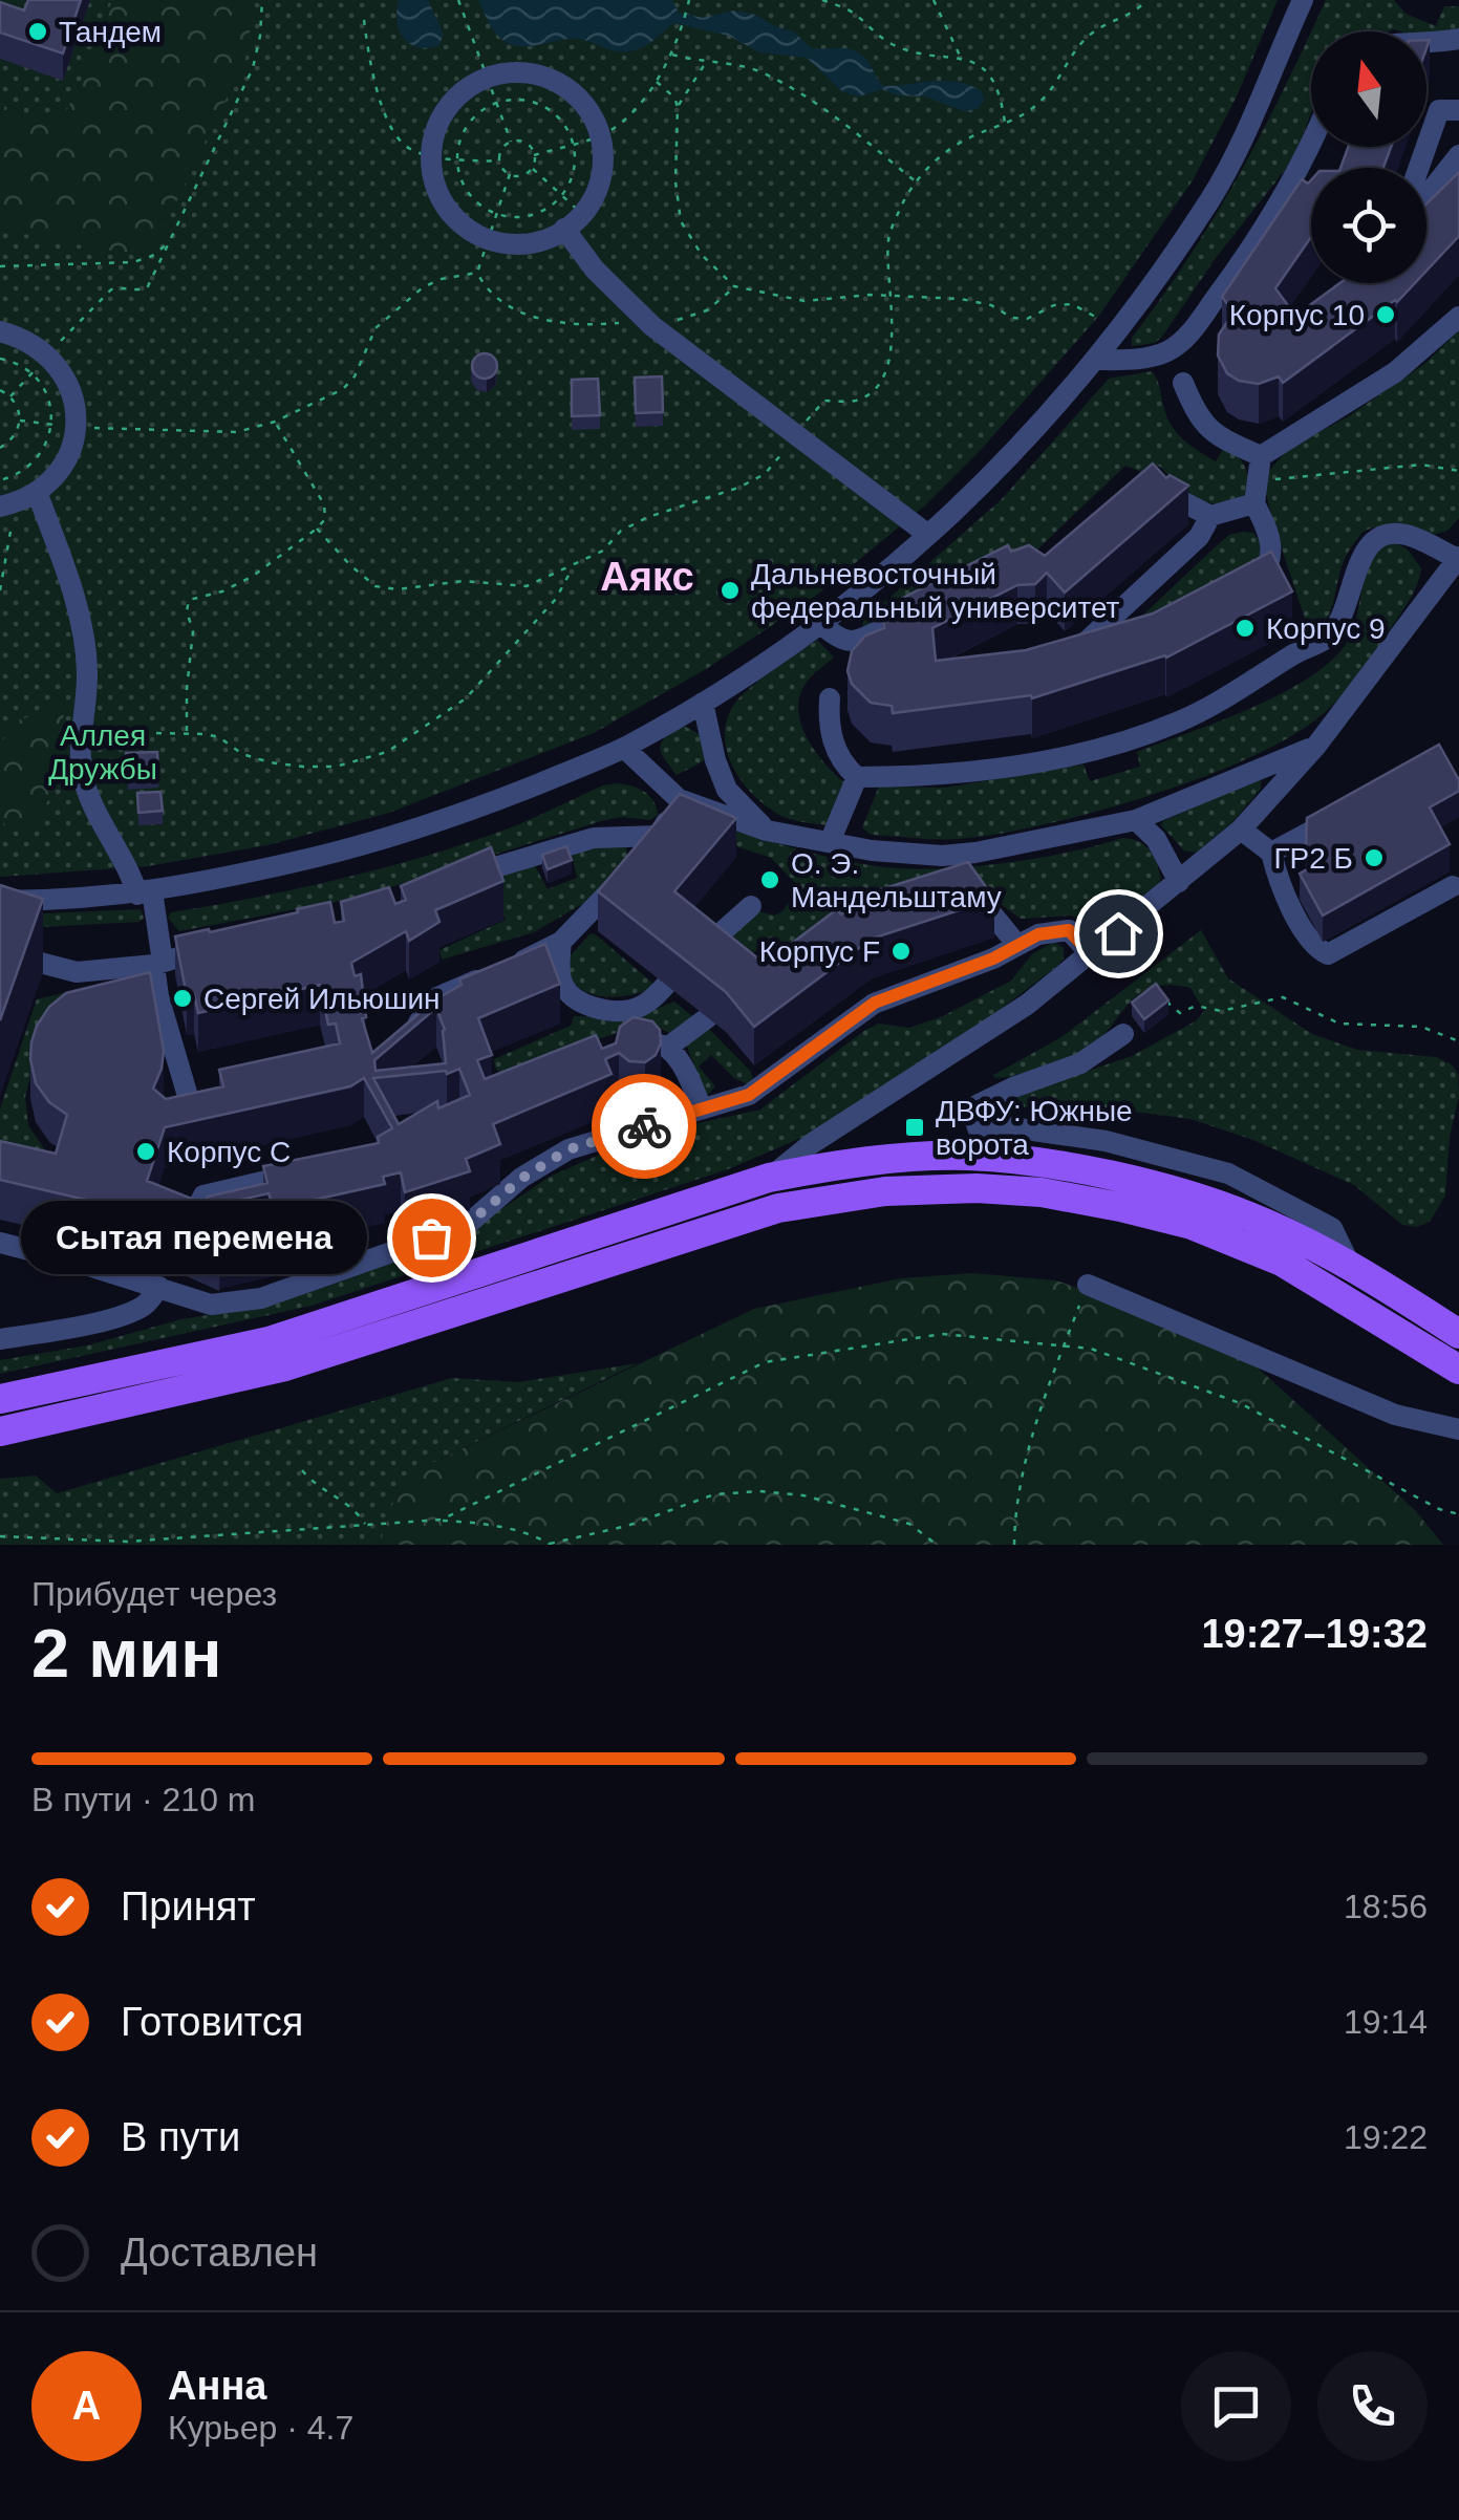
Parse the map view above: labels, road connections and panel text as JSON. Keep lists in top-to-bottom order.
{
  "districts": ["Аякс"],
  "parks": ["Аллея Дружбы"],
  "places": {
    "other": [
      "Тандем",
      "Корпус 10",
      "Дальневосточный федеральный университет",
      "Корпус 9",
      "ГР2 Б",
      "О. Э. Мандельштаму",
      "Корпус F",
      "Сергей Ильюшин",
      "Корпус C",
      "Сытая перемена"
    ],
    "transit": ["ДВФУ: Южные ворота"]
  },
  "north": "top",
  "page": {
    "bubble": "Сытая перемена",
    "heading": ["2 мин", "Прибудет через", "19:27–19:32"],
    "panel": ["Анна", "Курьер · 4.7"],
    "bar": "В пути · 210 m",
    "list": [
      ["Принят", "18:56"],
      ["Готовится", "19:14"],
      ["В пути", "19:22"],
      "Доставлен"
    ],
    "round": "А"
  }
}
